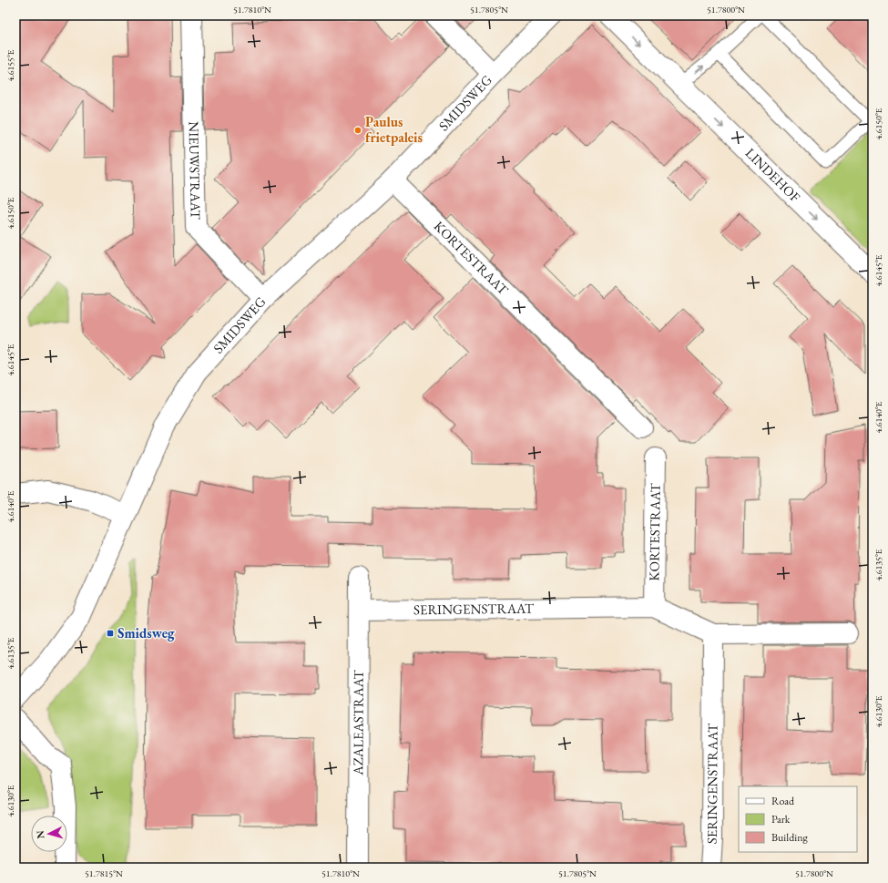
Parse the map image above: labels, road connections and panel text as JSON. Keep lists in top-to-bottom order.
{
  "streets": {
    "street": [
      "SMIDSWEG",
      "NIEUWSTRAAT",
      "LINDEHOF",
      "KORTESTRAAT",
      "SERINGENSTRAAT",
      "AZALEASTRAAT"
    ]
  },
  "crossings": [
    ["SMIDSWEG", "NIEUWSTRAAT"],
    ["SMIDSWEG", "KORTESTRAAT"],
    ["KORTESTRAAT", "SERINGENSTRAAT"],
    ["SERINGENSTRAAT", "AZALEASTRAAT"]
  ],
  "one_way": ["LINDEHOF"],
  "places": {
    "other": ["Paulus frietpaleis"],
    "transit": ["Smidsweg"]
  },
  "legend": ["Road", "Park", "Building"],
  "north": "left",
  "coordinates": [
    "51.7810°N",
    "51.7805°N",
    "51.7800°N",
    "4.6155°E",
    "4.6150°E",
    "4.6145°E",
    "4.6140°E",
    "4.6135°E",
    "4.6130°E",
    "51.7815°N"
  ]
}
